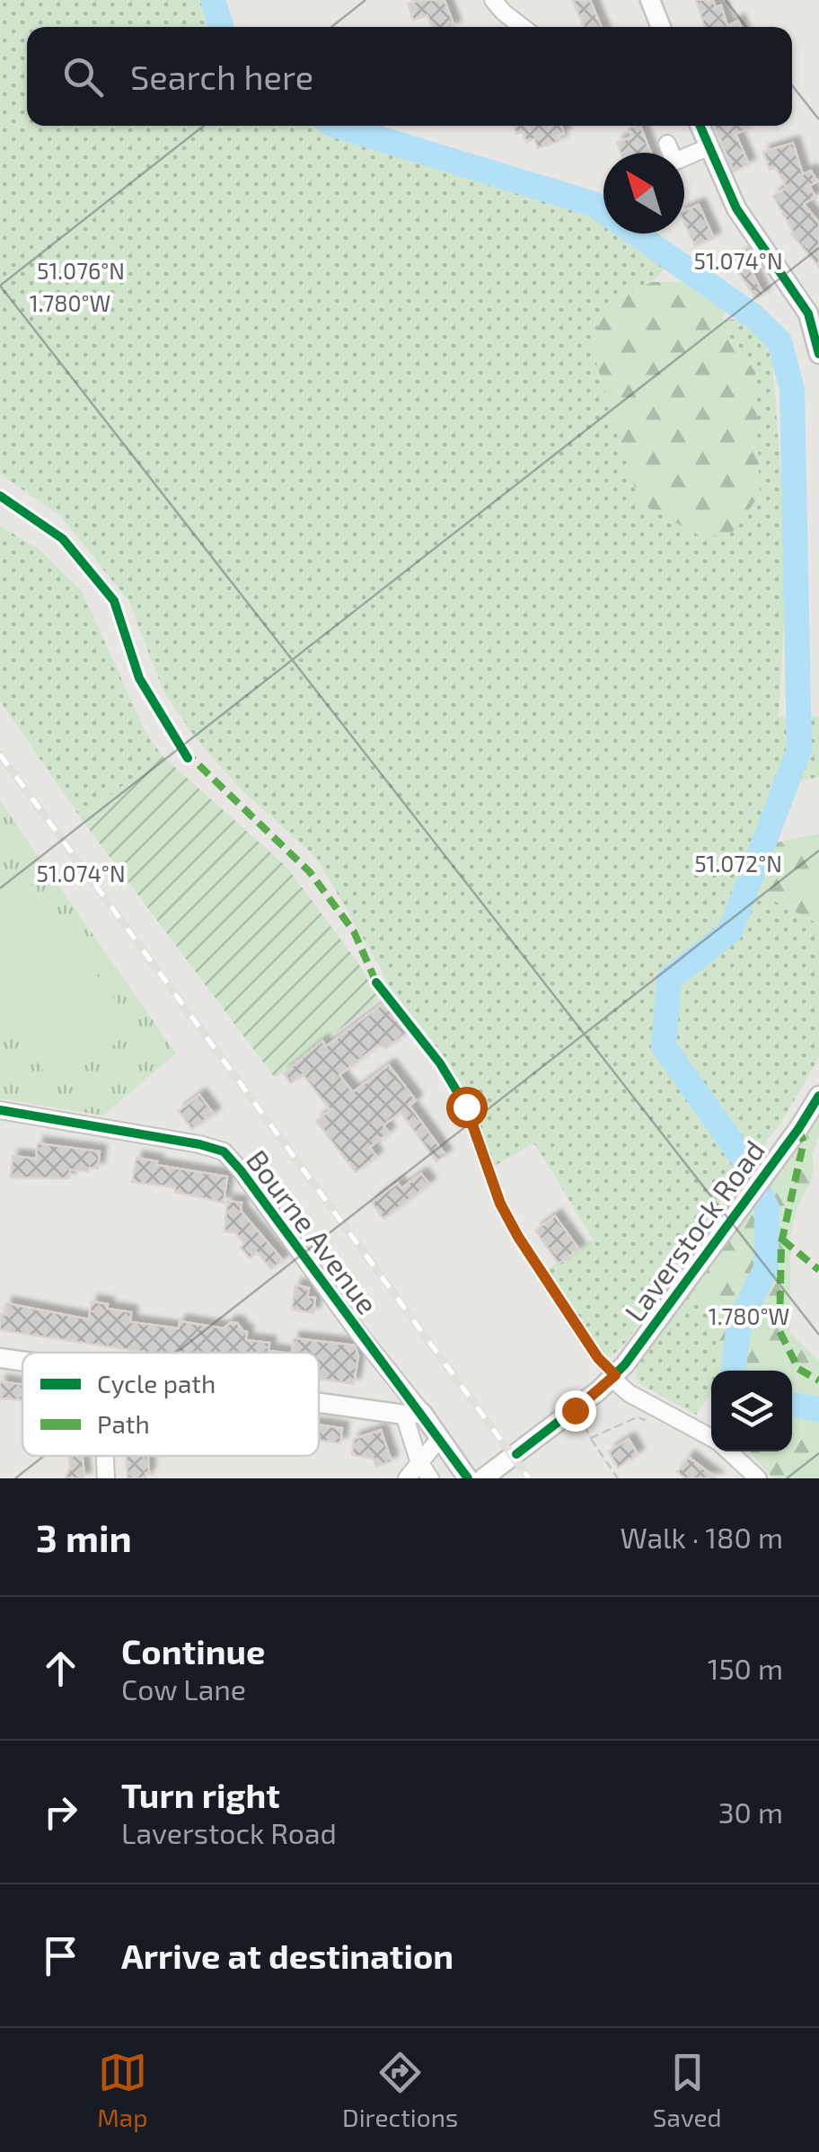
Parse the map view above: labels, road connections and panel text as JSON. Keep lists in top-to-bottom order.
{
  "streets": {
    "street": ["Laverstock Road", "Bourne Avenue"]
  },
  "legend": ["Cycle path", "Path"],
  "north": "top left",
  "page": {
    "search": "Search here",
    "heading": ["3 min", "Walk · 180 m"],
    "list": [
      ["Continue", "Cow Lane", "150 m"],
      ["Turn right", "Laverstock Road", "30 m"],
      "Arrive at destination"
    ],
    "nav": ["Map", "Directions", "Saved"]
  },
  "coordinates": [
    "51.074°N",
    "51.076°N",
    "1.780°W",
    "51.072°N"
  ]
}
